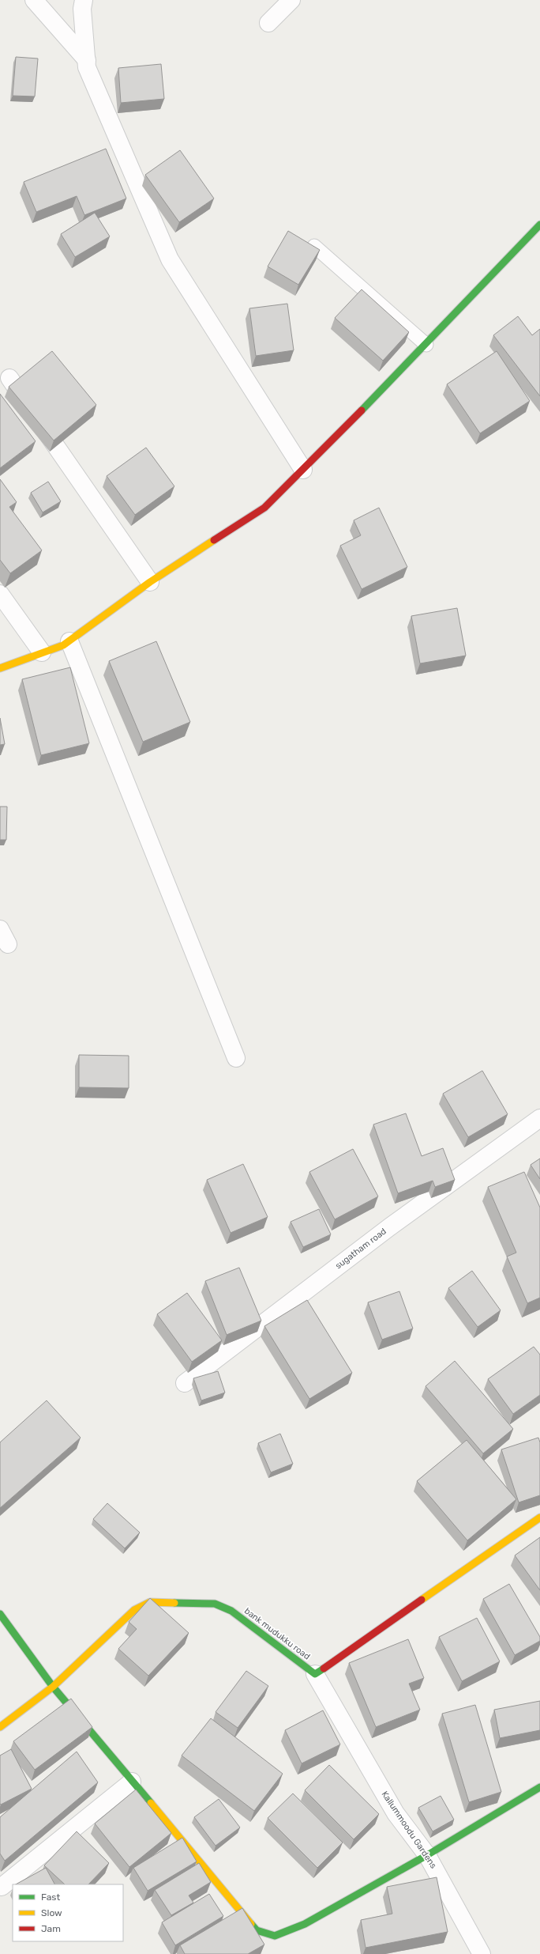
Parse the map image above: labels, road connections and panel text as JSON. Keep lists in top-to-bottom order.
{
  "streets": {
    "street": ["sugatham road", "bank mudukku road", "Kallummoodu Gardens"]
  },
  "crossings": [
    ["bank mudukku road", "Kallummoodu Gardens"]
  ],
  "legend": ["Fast", "Slow", "Jam"]
}
